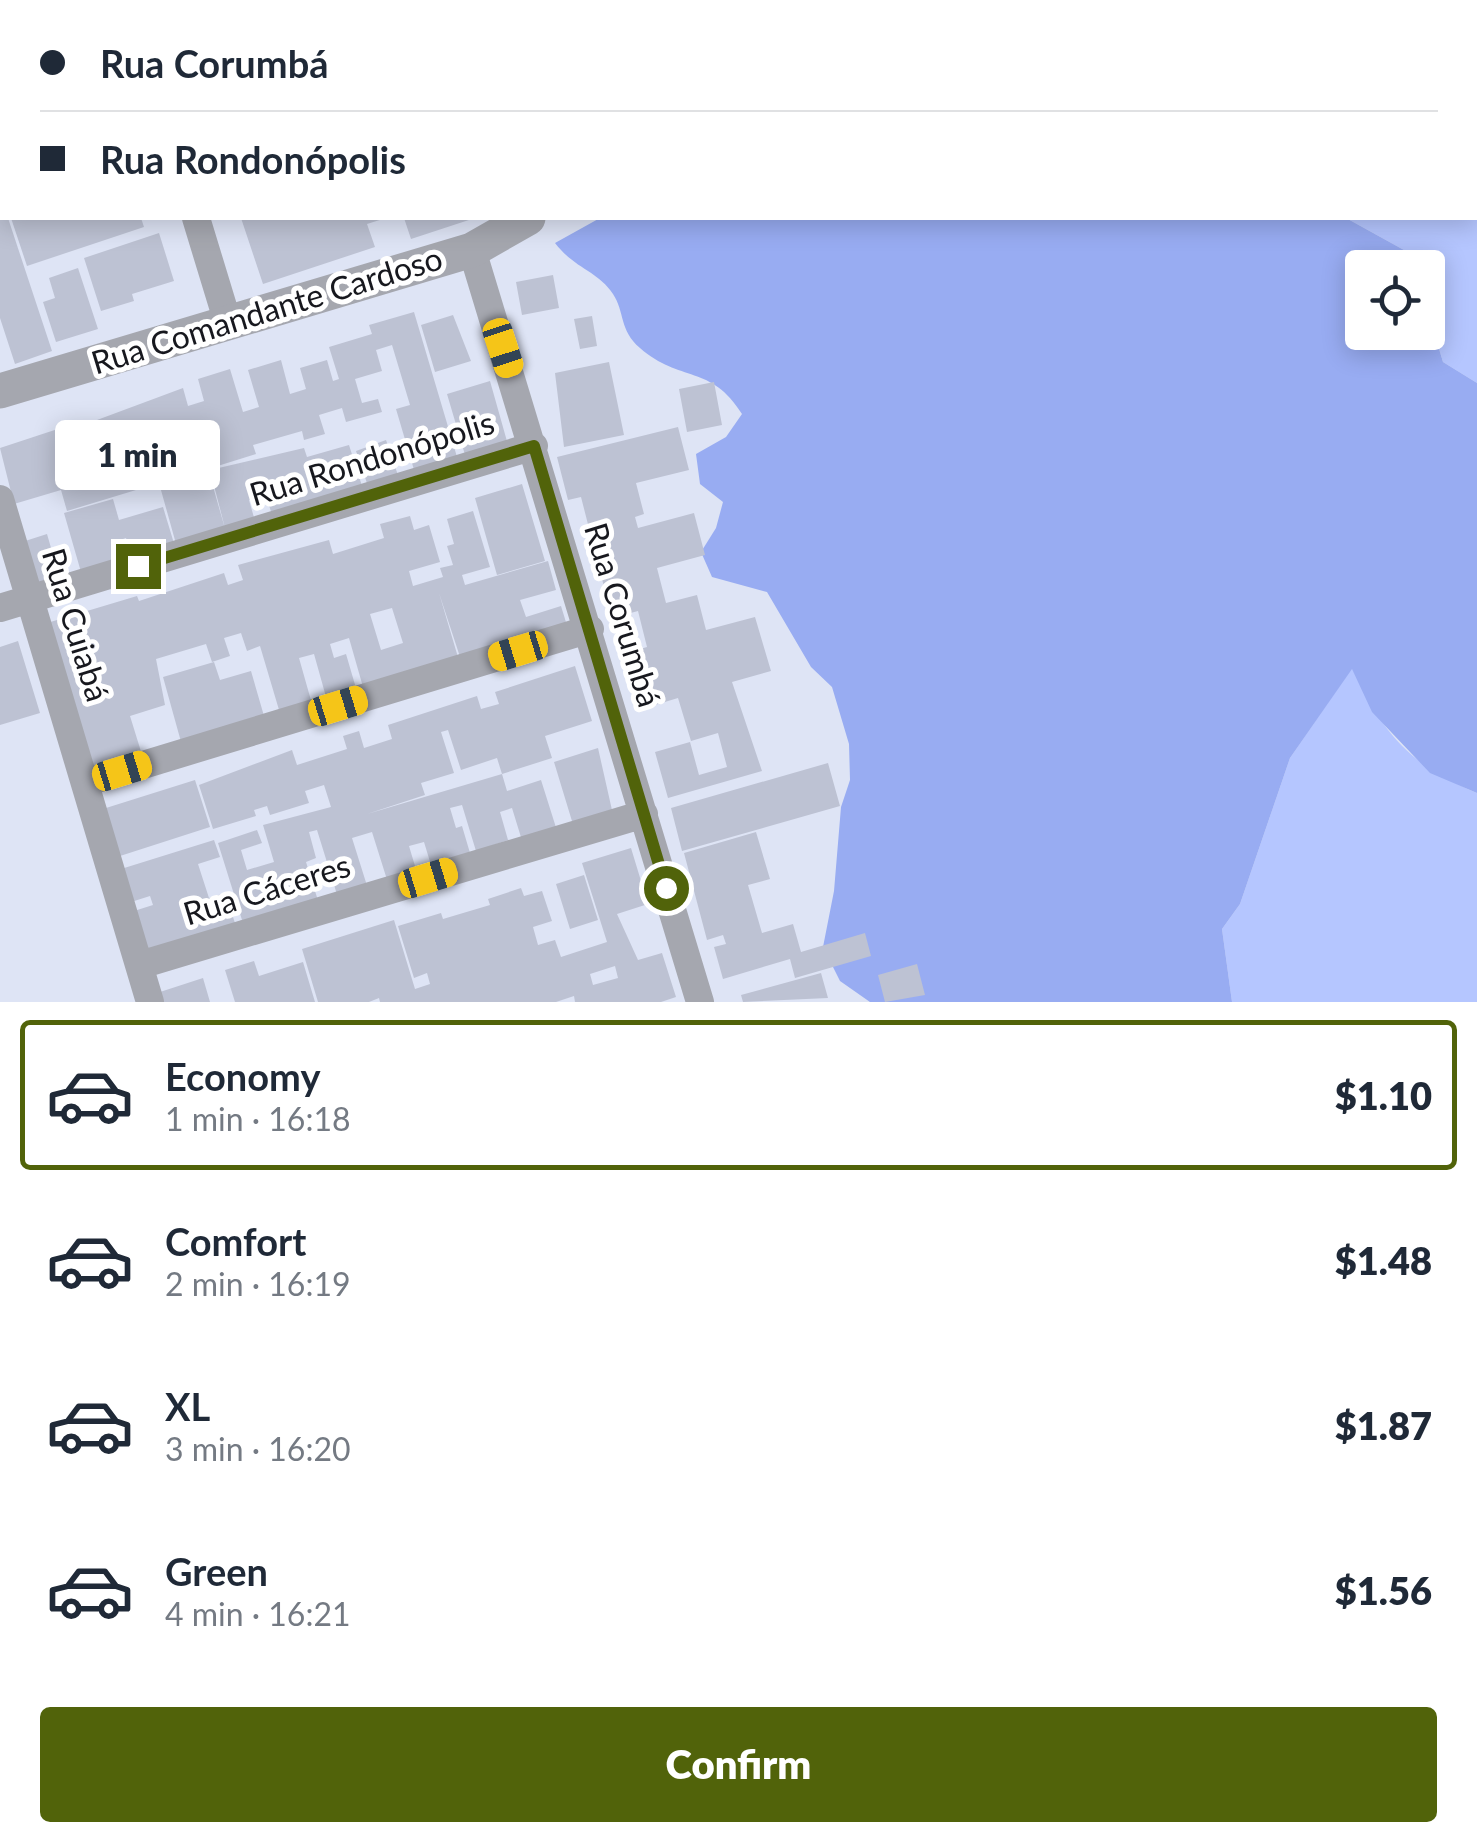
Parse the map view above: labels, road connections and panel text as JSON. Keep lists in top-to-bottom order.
{
  "streets": {
    "street": [
      "Rua Comandante Cardoso",
      "Rua Rondonópolis",
      "Rua Corumbá",
      "Rua Cuiabá",
      "Rua Cáceres"
    ]
  },
  "crossings": [
    ["Rua Comandante Cardoso", "Rua Corumbá"],
    ["Rua Rondonópolis", "Rua Corumbá"],
    ["Rua Rondonópolis", "Rua Cuiabá"],
    ["Rua Corumbá", "Rua Cáceres"],
    ["Rua Cuiabá", "Rua Cáceres"]
  ],
  "page": {
    "banner": ["Rua Corumbá", "Rua Rondonópolis"],
    "bubble": "1 min",
    "list": [
      {
        "name": "Economy",
        "note": "1 min · 16:18",
        "value": "$1.10"
      },
      {
        "name": "Comfort",
        "note": "2 min · 16:19",
        "value": "$1.48"
      },
      {
        "name": "XL",
        "note": "3 min · 16:20",
        "value": "$1.87"
      },
      {
        "name": "Green",
        "note": "4 min · 16:21",
        "value": "$1.56"
      }
    ],
    "buttons": "Confirm"
  }
}
